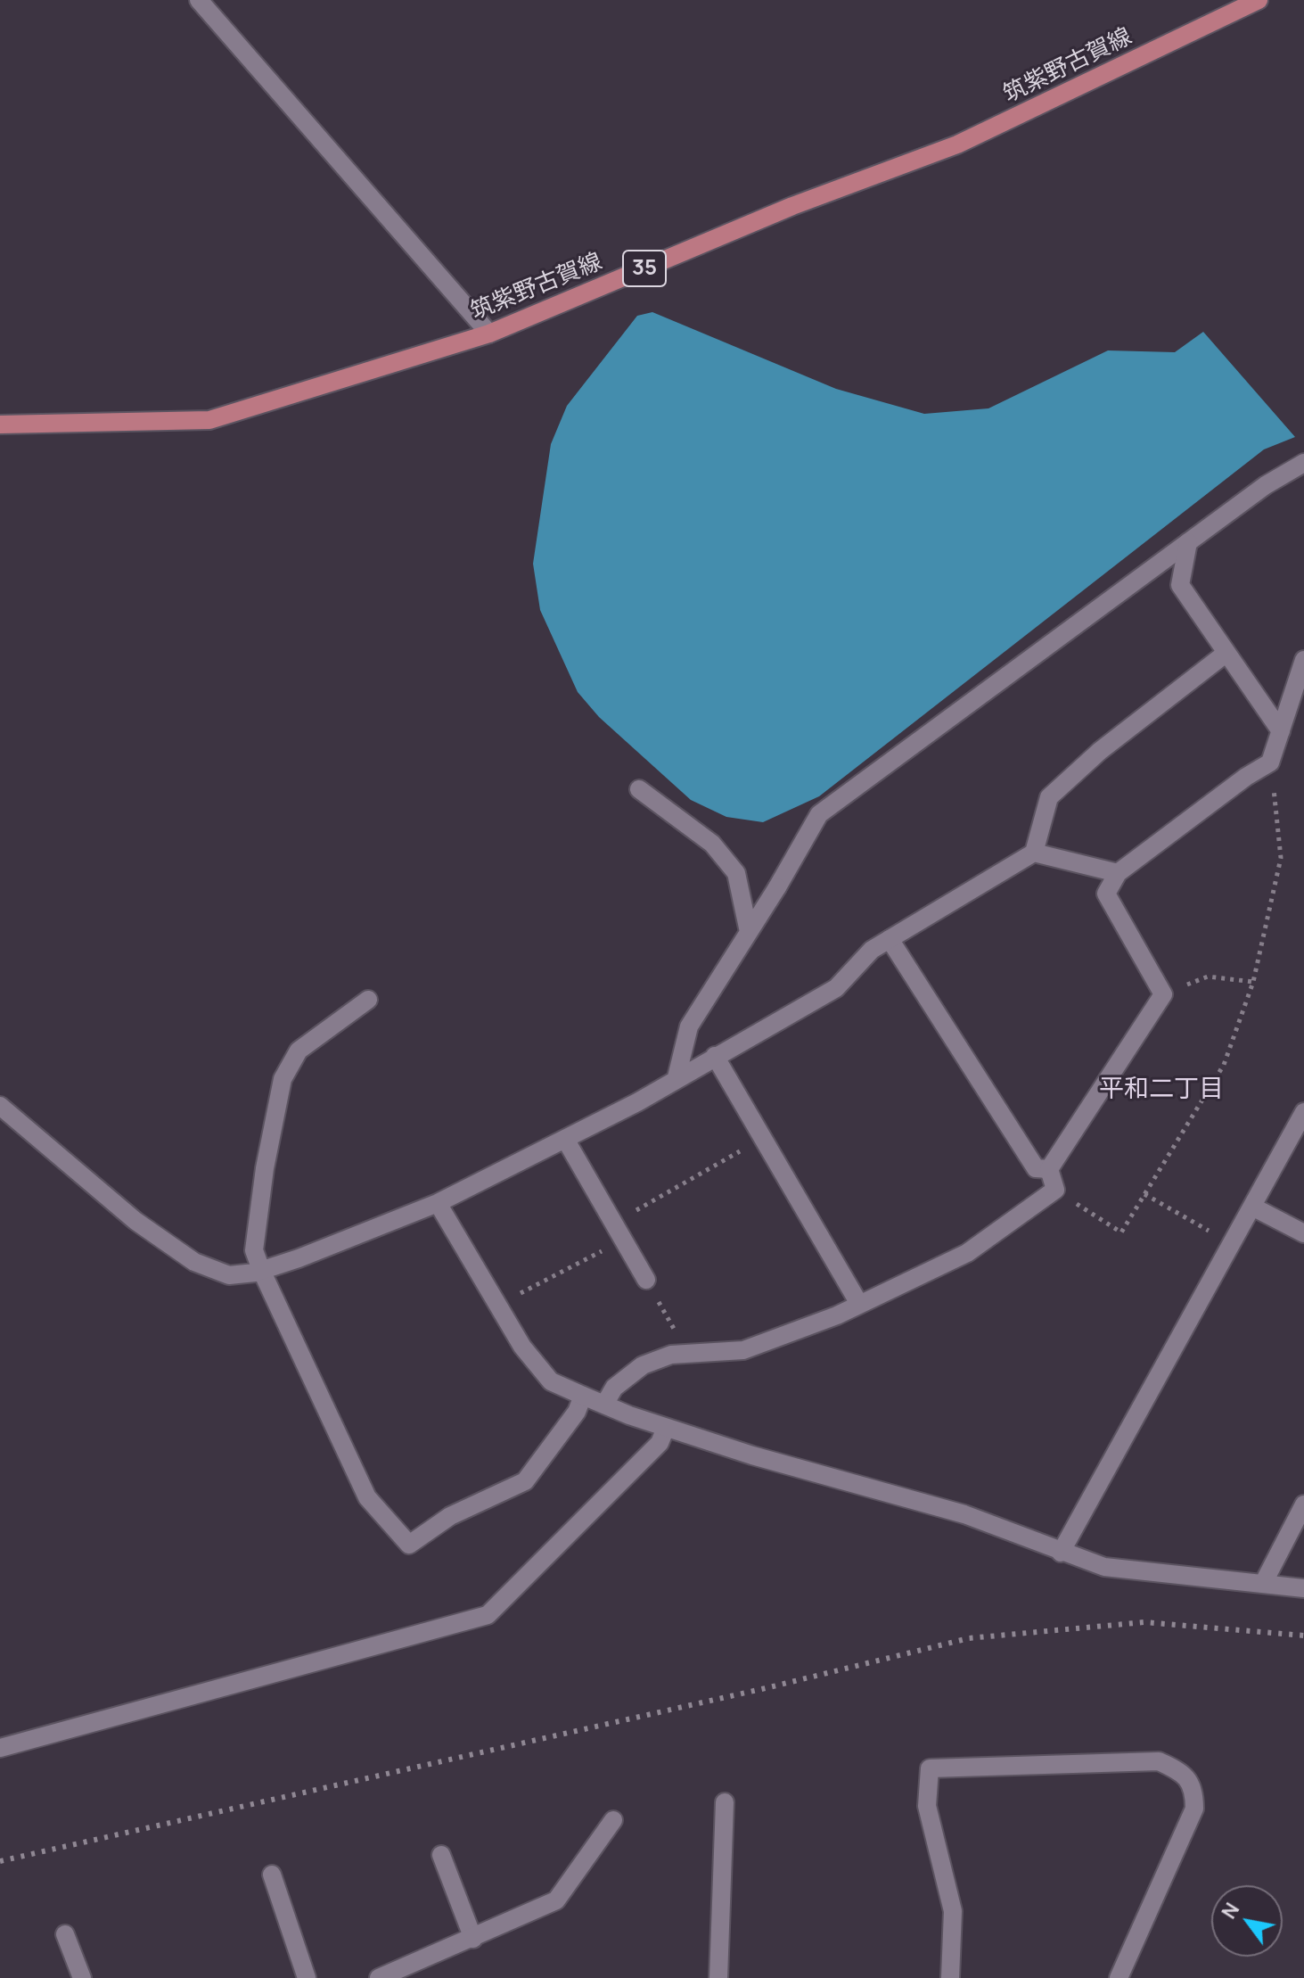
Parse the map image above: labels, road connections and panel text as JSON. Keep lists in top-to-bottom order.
{
  "streets": {
    "main road": ["筑紫野古賀線", "35"]
  },
  "districts": ["平和二丁目"],
  "north": "top left"
}
